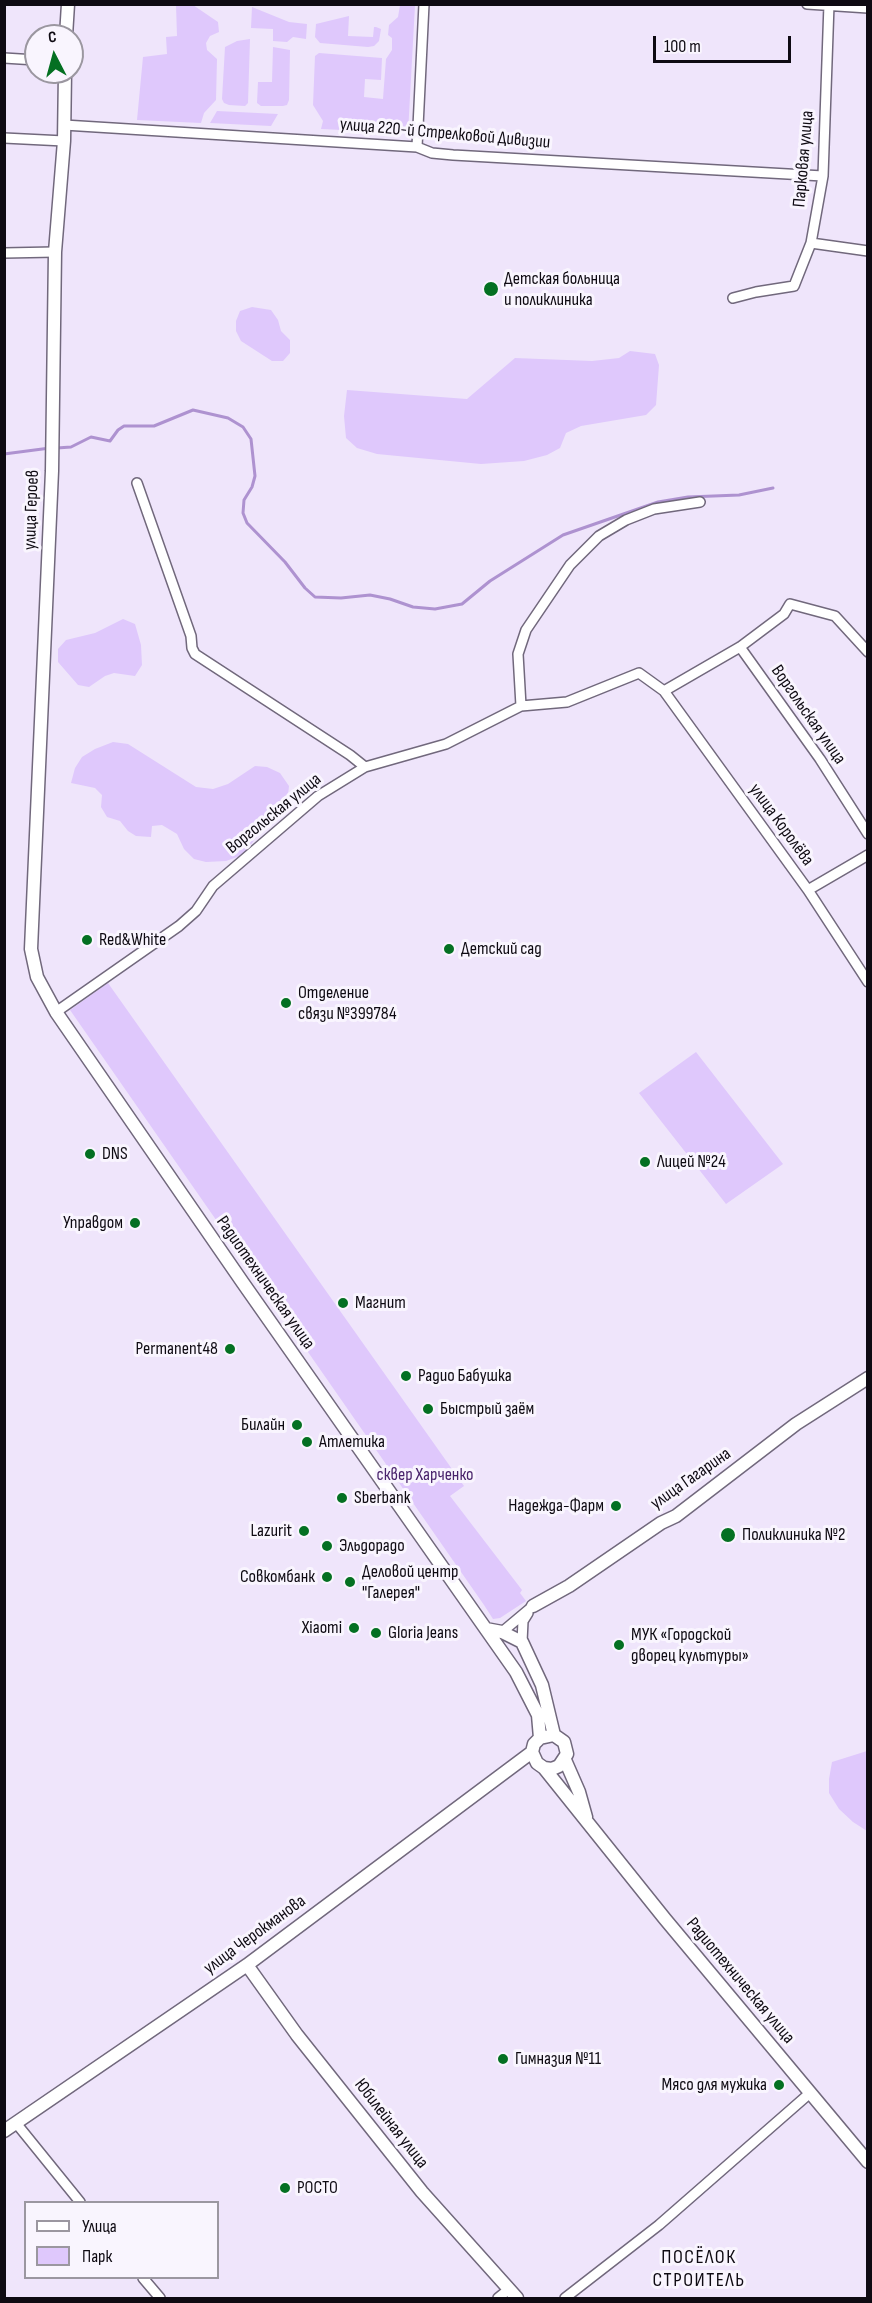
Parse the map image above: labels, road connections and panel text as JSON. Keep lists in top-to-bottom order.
{
  "streets": {
    "street": [
      "улица 220-й Стрелковой Дивизии",
      "Парковая улица",
      "улица Героев",
      "Воргольская улица",
      "улица Королёва",
      "Радиотехническая улица",
      "улица Гагарина",
      "улица Черокманова",
      "Юбилейная улица"
    ]
  },
  "crossings": [
    ["улица 220-й Стрелковой Дивизии", "Парковая улица"],
    ["улица 220-й Стрелковой Дивизии", "улица Героев"],
    ["улица Героев", "Радиотехническая улица"],
    ["Воргольская улица", "улица Королёва"],
    ["Воргольская улица", "Радиотехническая улица"],
    ["Радиотехническая улица", "улица Черокманова"],
    ["улица Черокманова", "Юбилейная улица"]
  ],
  "districts": ["ПОСЁЛОК СТРОИТЕЛЬ"],
  "parks": ["сквер Харченко"],
  "places": [
    "Детская больница и поликлиника",
    "Red&White",
    "Детский сад",
    "Отделение связи №399784",
    "DNS",
    "Лицей №24",
    "Управдом",
    "Магнит",
    "Permanent48",
    "Радио Бабушка",
    "Быстрый заём",
    "Билайн",
    "Атлетика",
    "Sberbank",
    "Надежда-Фарм",
    "Lazurit",
    "Поликлиника №2",
    "Эльдорадо",
    "Совкомбанк",
    "Деловой центр \"Галерея\"",
    "Xiaomi",
    "Gloria Jeans",
    "МУК «Городской дворец культуры»",
    "Гимназия №11",
    "Мясо для мужика",
    "РОСТО"
  ],
  "legend": ["Улица", "Парк"],
  "scale_bar": "100 m",
  "north": "top"
}
